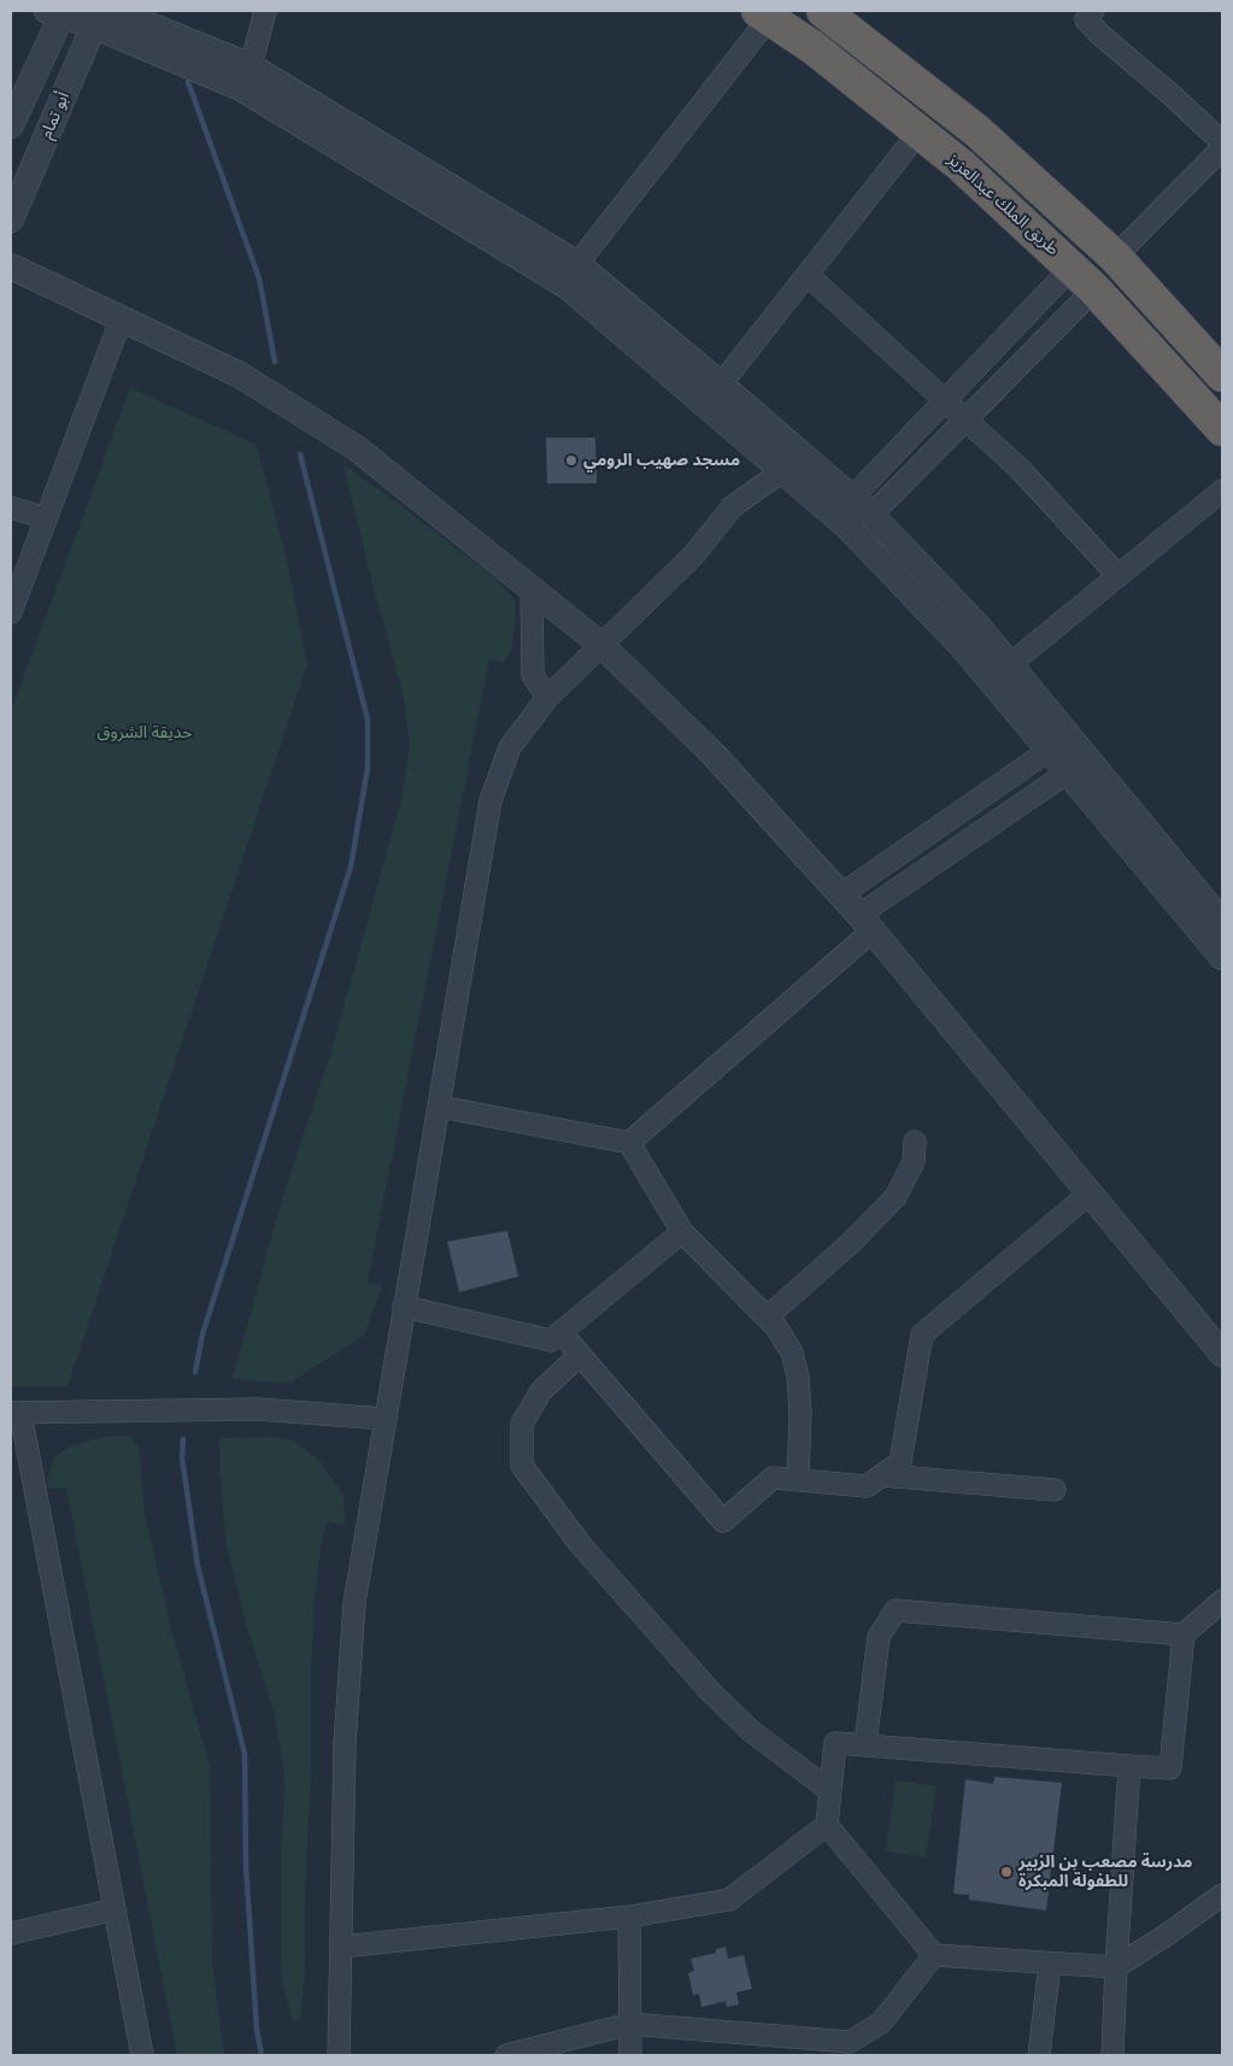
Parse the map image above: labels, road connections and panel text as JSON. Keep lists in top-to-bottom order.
{
  "streets": {
    "highway": ["طريق الملك عبدالعزيز"],
    "street": ["أبو تمام"]
  },
  "parks": ["حديقة الشروق"],
  "places": ["مسجد صهيب الرومي", "مدرسة مصعب بن الزبير للطفولة المبكرة"]
}
